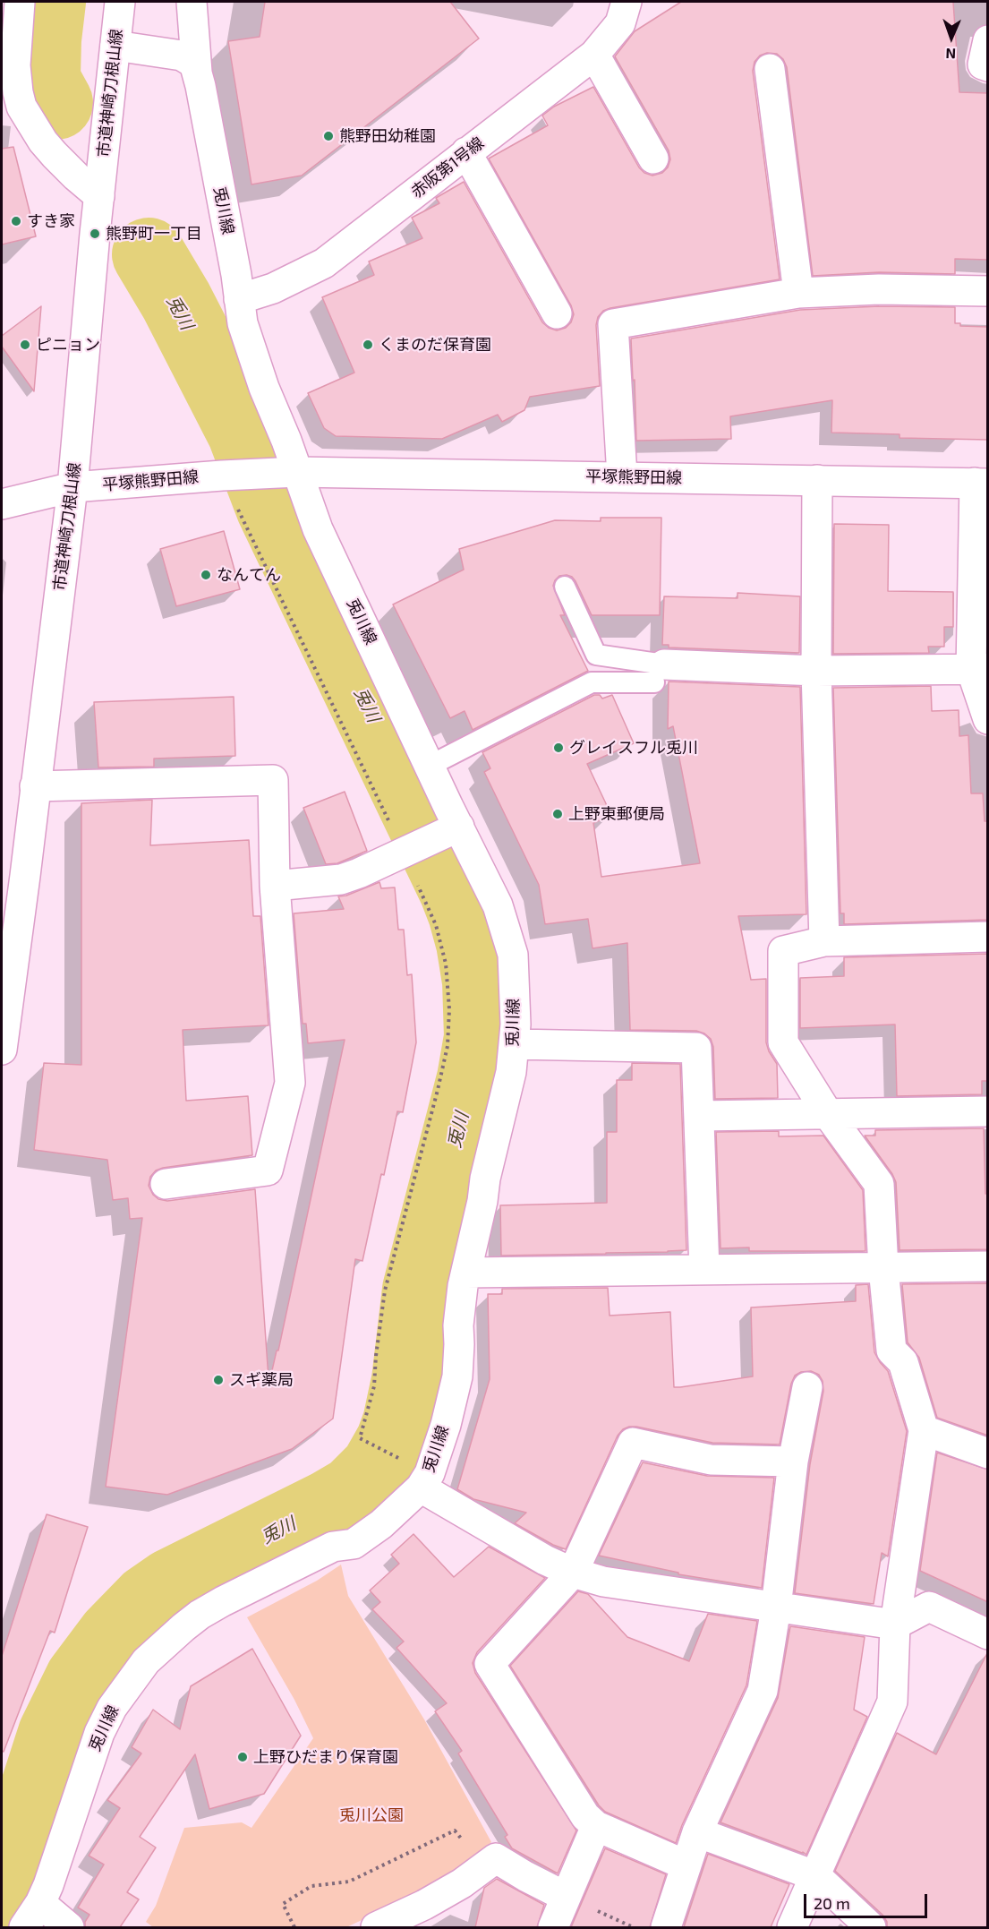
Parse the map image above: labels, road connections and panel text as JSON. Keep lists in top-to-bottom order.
{
  "streets": {
    "street": [
      "市道神崎刀根山線",
      "赤阪第1号線",
      "兎川線",
      "平塚熊野田線"
    ]
  },
  "crossings": [
    ["市道神崎刀根山線", "平塚熊野田線"],
    ["赤阪第1号線", "兎川線"],
    ["兎川線", "平塚熊野田線"]
  ],
  "water": ["兎川"],
  "parks": ["兎川公園"],
  "places": [
    "熊野田幼稚園",
    "すき家",
    "熊野町一丁目",
    "ピニョン",
    "くまのだ保育園",
    "なんてん",
    "グレイスフル兎川",
    "上野東郵便局",
    "スギ薬局",
    "上野ひだまり保育園"
  ],
  "scale_bar": "20 m",
  "north": "bottom"
}
